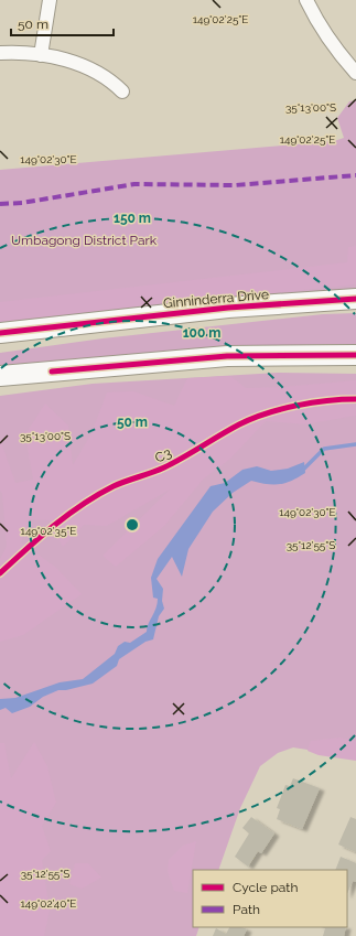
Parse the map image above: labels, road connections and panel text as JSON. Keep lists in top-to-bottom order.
{
  "streets": {
    "main road": ["Ginninderra Drive"],
    "cycle path": ["C3"]
  },
  "parks": ["Umbagong District Park"],
  "legend": ["Cycle path", "Path"],
  "scale_bar": "50 m",
  "coordinates": [
    "149°02'25\"E",
    "35°13'00\"S",
    "149°02'30\"E",
    "149°02'35\"E",
    "35°12'55\"S",
    "149°02'40\"E"
  ],
  "rings": ["150 m", "100 m", "50 m"]
}
